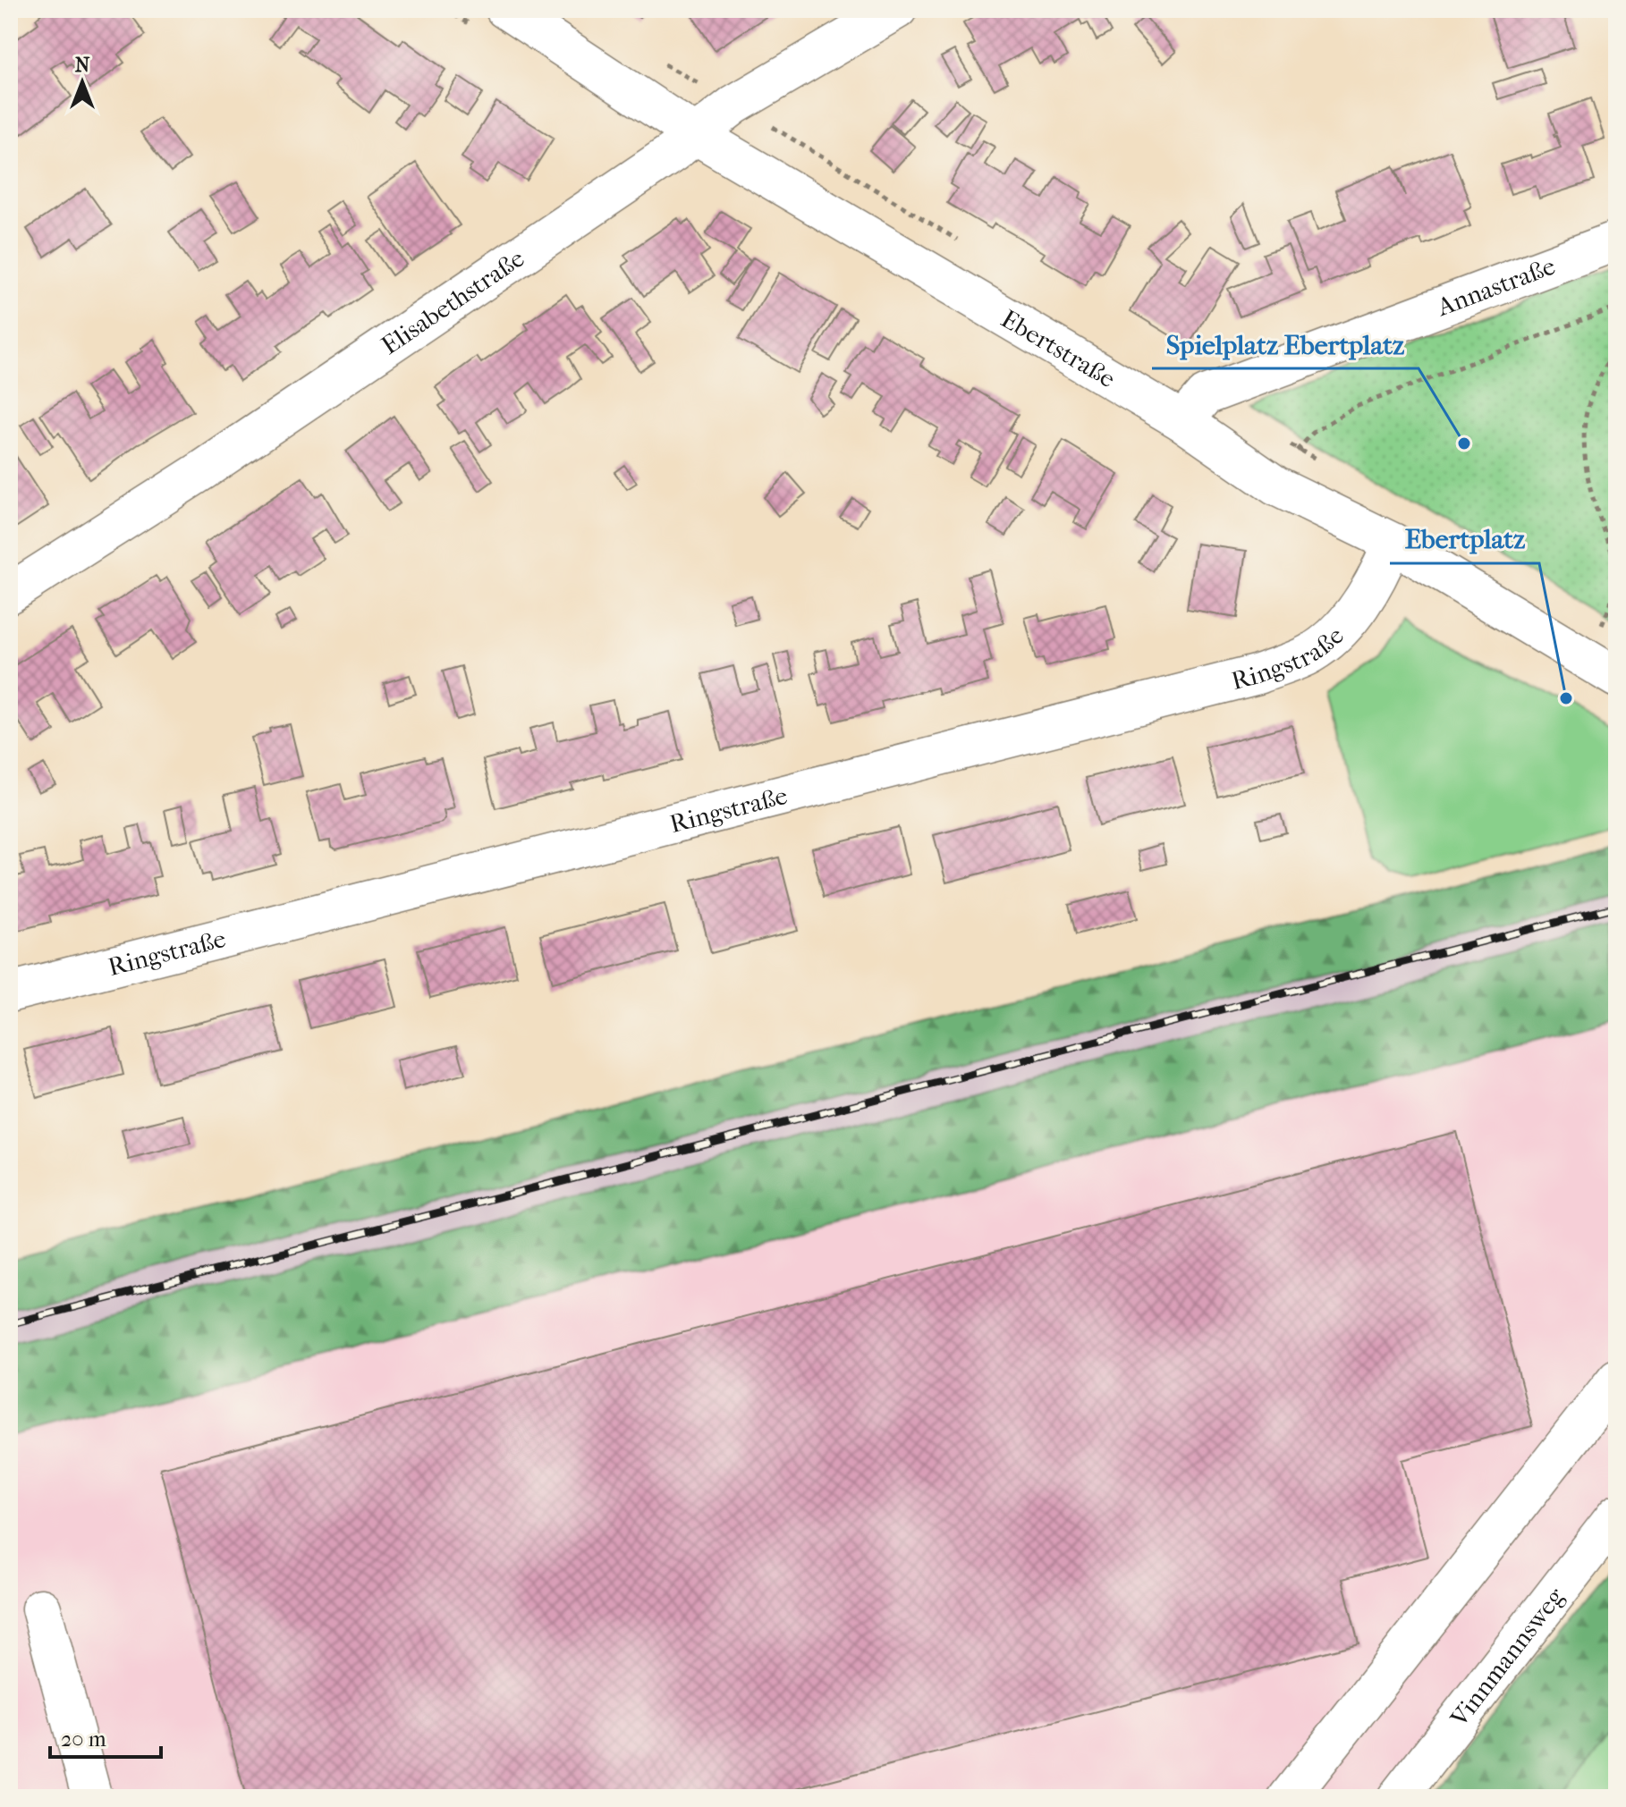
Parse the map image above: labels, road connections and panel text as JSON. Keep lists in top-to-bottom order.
{
  "streets": {
    "street": [
      "Annastraße",
      "Elisabethstraße",
      "Ebertstraße",
      "Ringstraße",
      "Vinnmannsweg"
    ]
  },
  "crossings": [
    ["Annastraße", "Ebertstraße"],
    ["Elisabethstraße", "Ebertstraße"],
    ["Ebertstraße", "Ringstraße"]
  ],
  "places": ["Spielplatz Ebertplatz", "Ebertplatz"],
  "scale_bar": "20 m",
  "north": "top"
}
